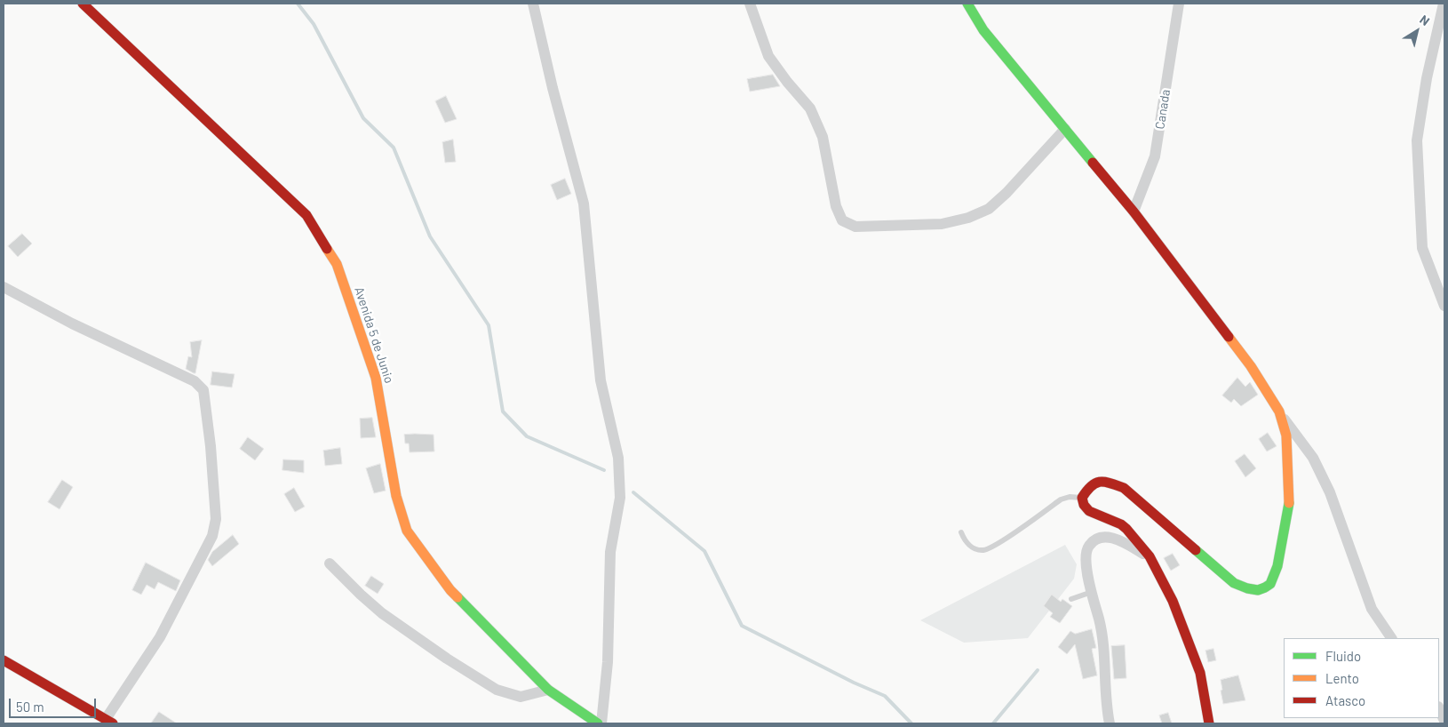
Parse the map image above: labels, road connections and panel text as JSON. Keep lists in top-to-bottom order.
{
  "streets": {
    "street": ["Canada", "Avenida 5 de Junio"]
  },
  "legend": ["Fluido", "Lento", "Atasco"],
  "scale_bar": "50 m",
  "north": "top right"
}
